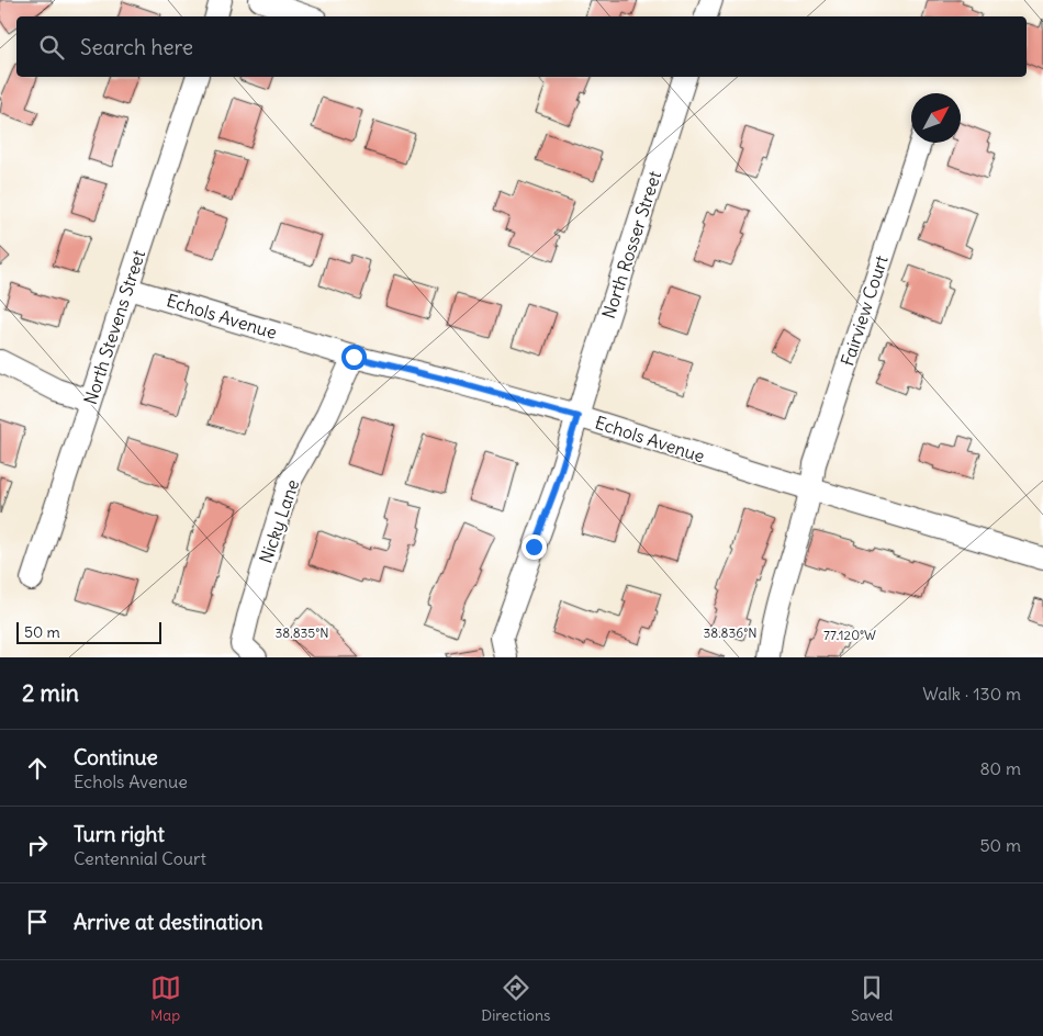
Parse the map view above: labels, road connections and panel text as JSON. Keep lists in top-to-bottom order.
{
  "streets": {
    "street": [
      "North Rosser Street",
      "Fairview Court",
      "Echols Avenue",
      "North Stevens Street",
      "Nicky Lane"
    ]
  },
  "crossings": [
    ["North Rosser Street", "Echols Avenue"],
    ["Fairview Court", "Echols Avenue"],
    ["Echols Avenue", "North Stevens Street"],
    ["Echols Avenue", "Nicky Lane"]
  ],
  "scale_bar": "50 m",
  "north": "top right",
  "page": {
    "search": "Search here",
    "scale": "50 m",
    "heading": ["2 min", "Walk · 130 m"],
    "list": [
      ["Continue", "Echols Avenue", "80 m"],
      ["Turn right", "Centennial Court", "50 m"],
      "Arrive at destination"
    ],
    "nav": ["Map", "Directions", "Saved"]
  },
  "coordinates": ["38.835°N", "38.836°N", "77.120°W"]
}
